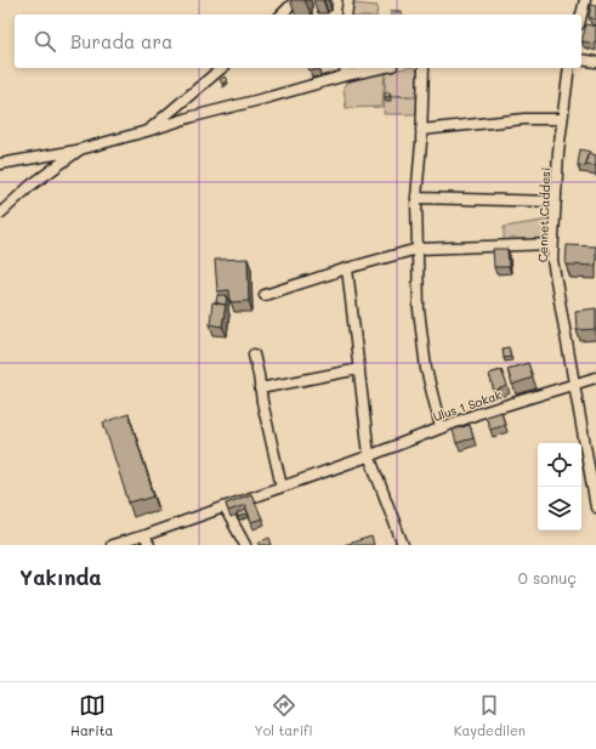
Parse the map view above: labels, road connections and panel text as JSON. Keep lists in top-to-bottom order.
{
  "streets": {
    "street": ["Cennet Caddesi", "Ulus 1 Sokak"]
  },
  "crossings": [
    ["Cennet Caddesi", "Ulus 1 Sokak"]
  ],
  "page": {
    "search": "Burada ara",
    "heading": ["Yakında", "0 sonuç"],
    "nav": ["Harita", "Yol tarifi", "Kaydedilen"]
  }
}
